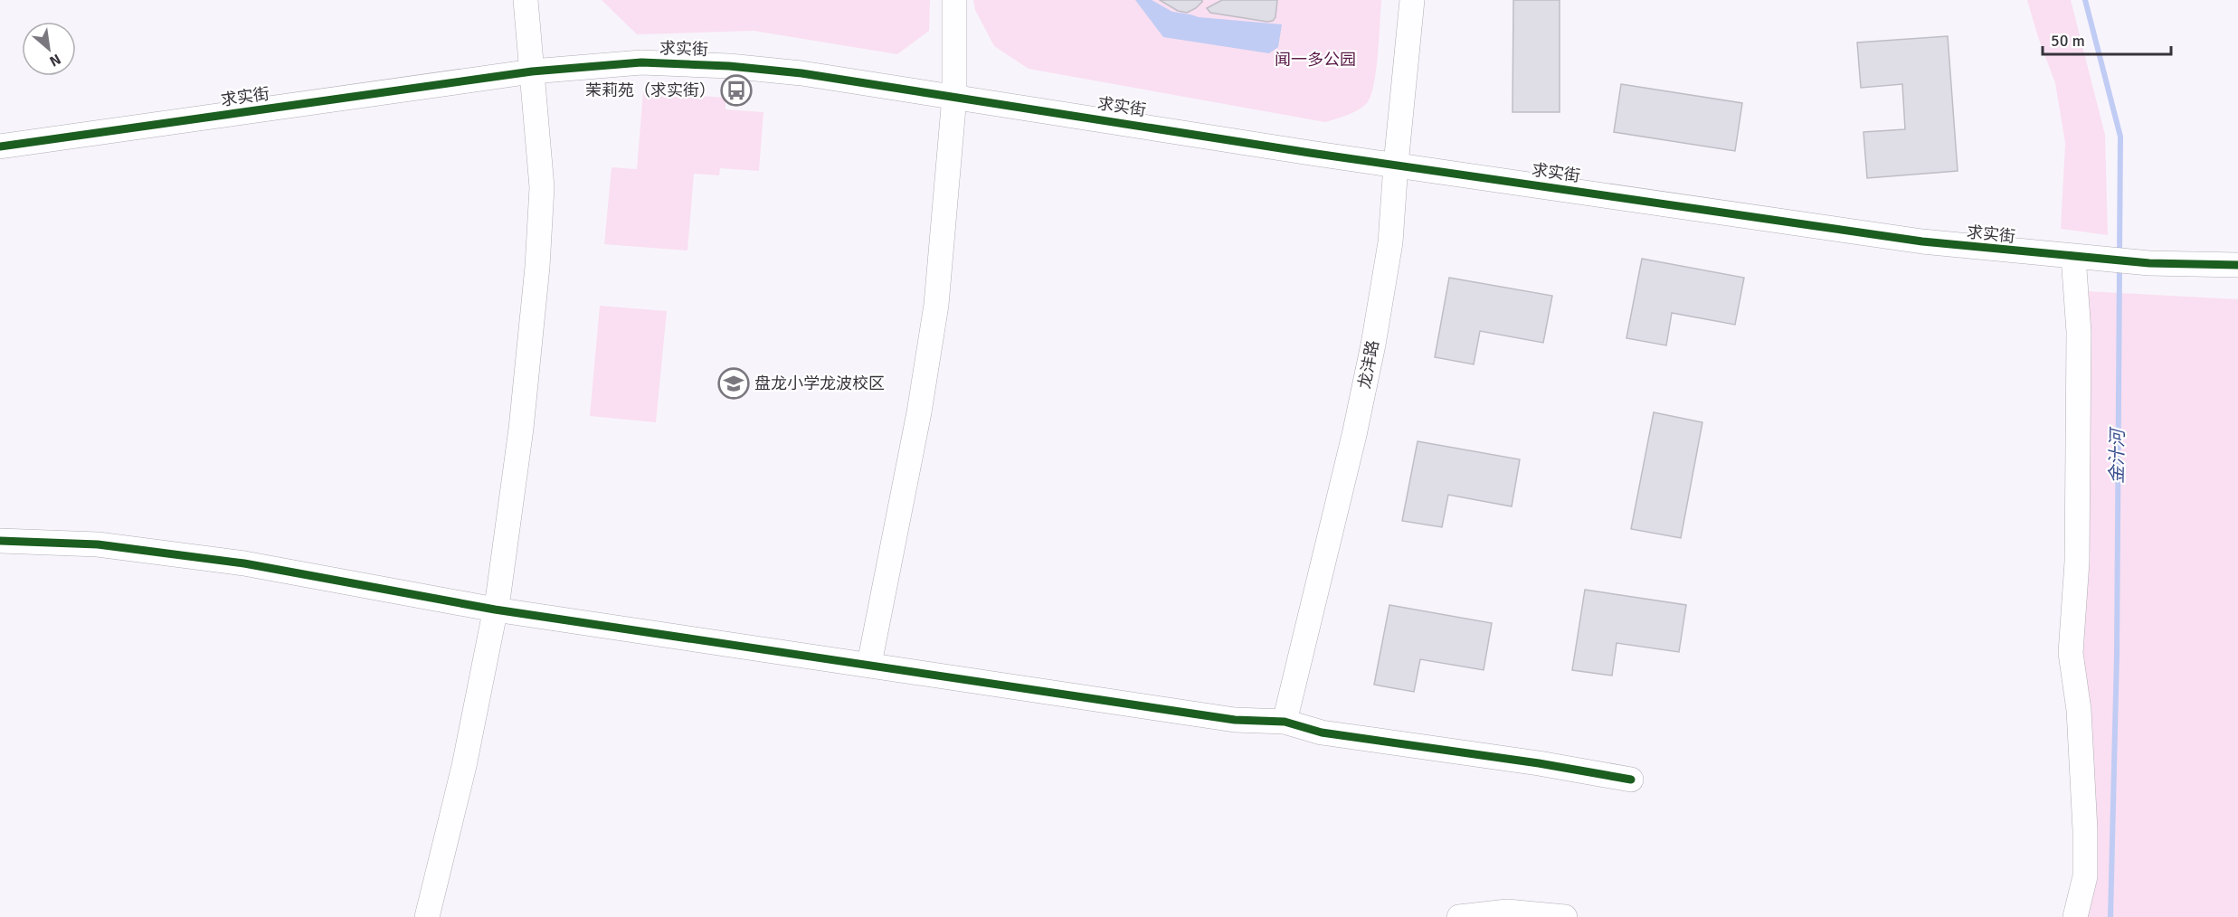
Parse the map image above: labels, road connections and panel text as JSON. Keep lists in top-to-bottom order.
{
  "streets": {
    "street": ["求实街", "龙沣路"]
  },
  "crossings": [
    ["求实街", "龙沣路"]
  ],
  "water": ["金汁河"],
  "parks": ["闻一多公园"],
  "places": {
    "bus stop": ["茉莉苑（求实街）"],
    "school or university": ["盘龙小学龙波校区"]
  },
  "scale_bar": "50 m",
  "north": "bottom right"
}
